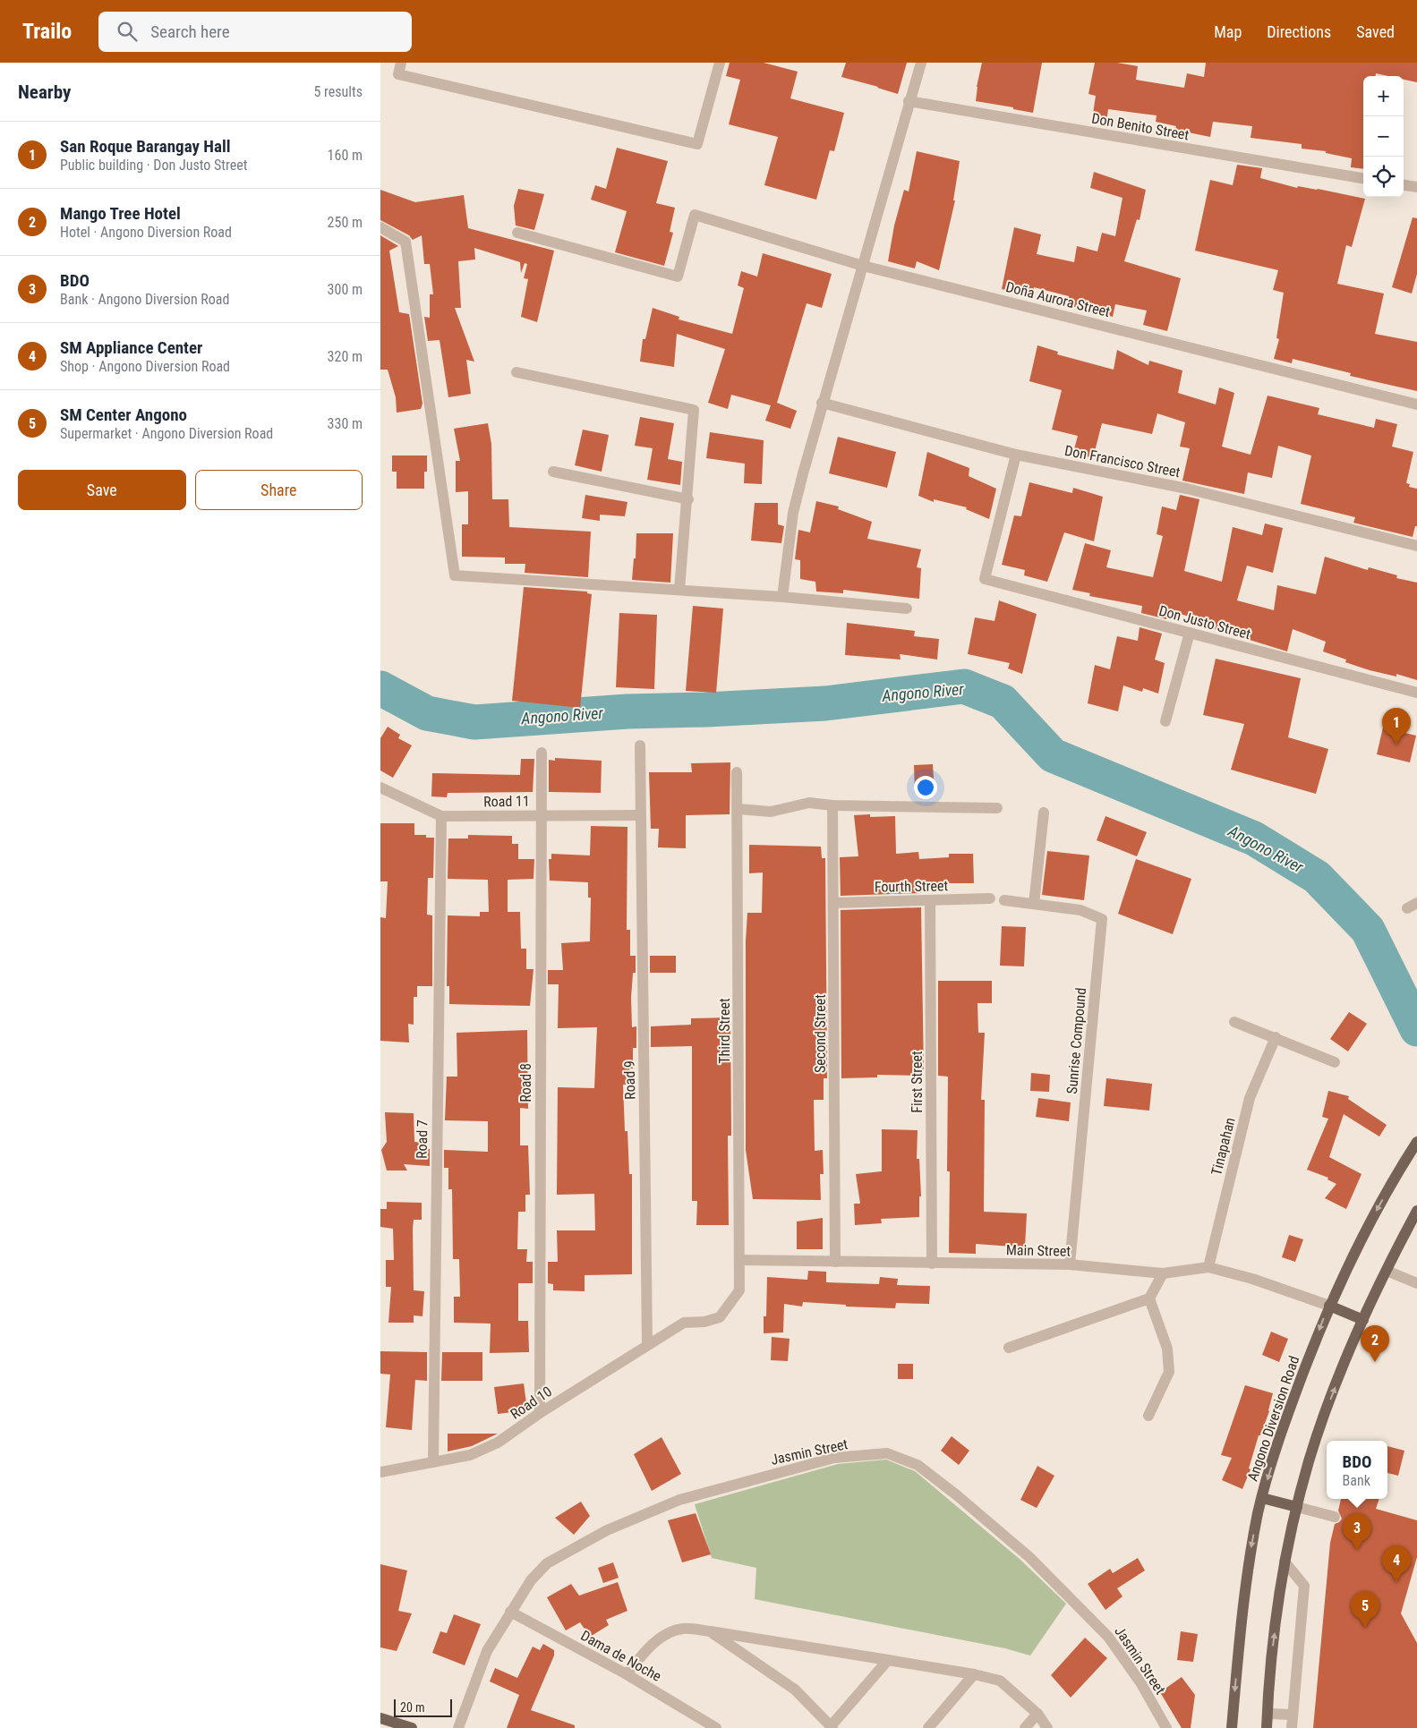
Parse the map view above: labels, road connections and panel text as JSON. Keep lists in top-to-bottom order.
{
  "streets": {
    "main road": ["Angono Diversion Road"],
    "street": [
      "Don Benito Street",
      "Doña Aurora Street",
      "Don Francisco Street",
      "Don Justo Street",
      "Road 11",
      "Fourth Street",
      "Third Street",
      "Second Street",
      "Sunrise Compound",
      "Road 9",
      "First Street",
      "Road 8",
      "Road 7",
      "Tinapahan",
      "Main Street",
      "Road 10",
      "Jasmin Street",
      "Dama de Noche"
    ]
  },
  "crossings": [
    ["Don Francisco Street", "Don Justo Street"],
    ["Road 11", "Road 9"],
    ["Road 11", "Road 8"],
    ["Road 11", "Road 7"],
    ["Fourth Street", "Second Street"],
    ["Fourth Street", "First Street"],
    ["Third Street", "Main Street"],
    ["Third Street", "Road 10"],
    ["Second Street", "Main Street"],
    ["Sunrise Compound", "Main Street"],
    ["Road 9", "Road 10"],
    ["First Street", "Main Street"],
    ["Road 8", "Road 10"],
    ["Road 7", "Road 10"],
    ["Tinapahan", "Main Street"],
    ["Main Street", "Angono Diversion Road"],
    ["Jasmin Street", "Dama de Noche"]
  ],
  "water": ["Angono River"],
  "scale_bar": "20 m",
  "page": {
    "header": "Trailo",
    "search": "Search here",
    "nav": ["Map", "Directions", "Saved"],
    "heading": ["Nearby", "5 results"],
    "map_buttons": ["+", "−"],
    "list": [
      {
        "mark": "1",
        "name": "San Roque Barangay Hall",
        "note": "Public building · Don Justo Street",
        "value": "160 m"
      },
      {
        "mark": "2",
        "name": "Mango Tree Hotel",
        "note": "Hotel · Angono Diversion Road",
        "value": "250 m"
      },
      {
        "mark": "3",
        "name": "BDO",
        "note": "Bank · Angono Diversion Road",
        "value": "300 m"
      },
      {
        "mark": "4",
        "name": "SM Appliance Center",
        "note": "Shop · Angono Diversion Road",
        "value": "320 m"
      },
      {
        "mark": "5",
        "name": "SM Center Angono",
        "note": "Supermarket · Angono Diversion Road",
        "value": "330 m"
      }
    ],
    "buttons": ["Save", "Share"],
    "pins": [
      "1",
      "2",
      "3",
      "4",
      "5"
    ],
    "popup": ["BDO", "Bank"],
    "scale": "20 m"
  }
}
